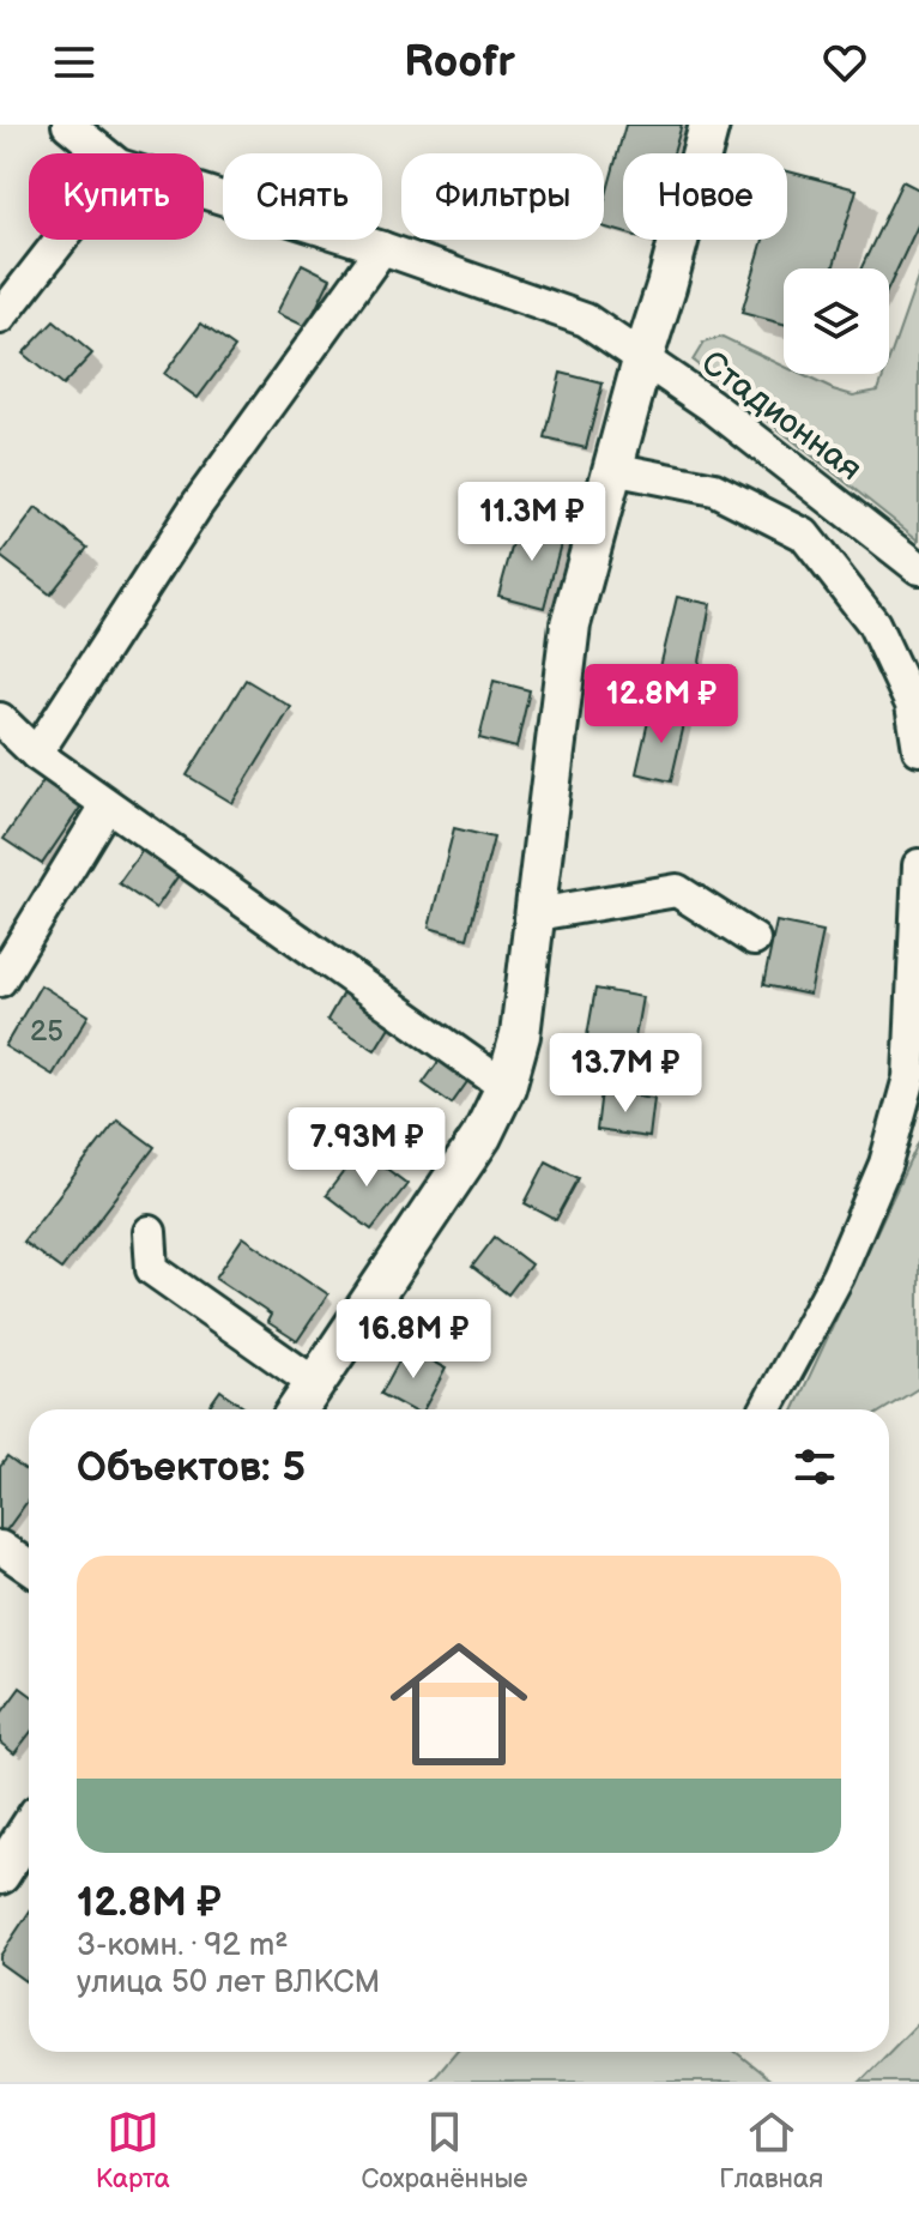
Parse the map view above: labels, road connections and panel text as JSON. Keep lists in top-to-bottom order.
{
  "streets": {
    "street": ["Стадионная"]
  },
  "house_numbers": ["25"],
  "page": {
    "header": "Roofr",
    "chip": [
      "Купить",
      "Снять",
      "Фильтры",
      "Новое"
    ],
    "price": [
      "11.3M ₽",
      "12.8M ₽",
      "13.7M ₽",
      "7.93M ₽",
      "16.8M ₽"
    ],
    "heading": "Объектов: 5",
    "list": [
      {
        "name": "12.8M ₽",
        "note": "3-комн. · 92 m² · улица 50 лет ВЛКСМ"
      }
    ],
    "tabs": ["Карта", "Сохранённые", "Главная"]
  }
}
